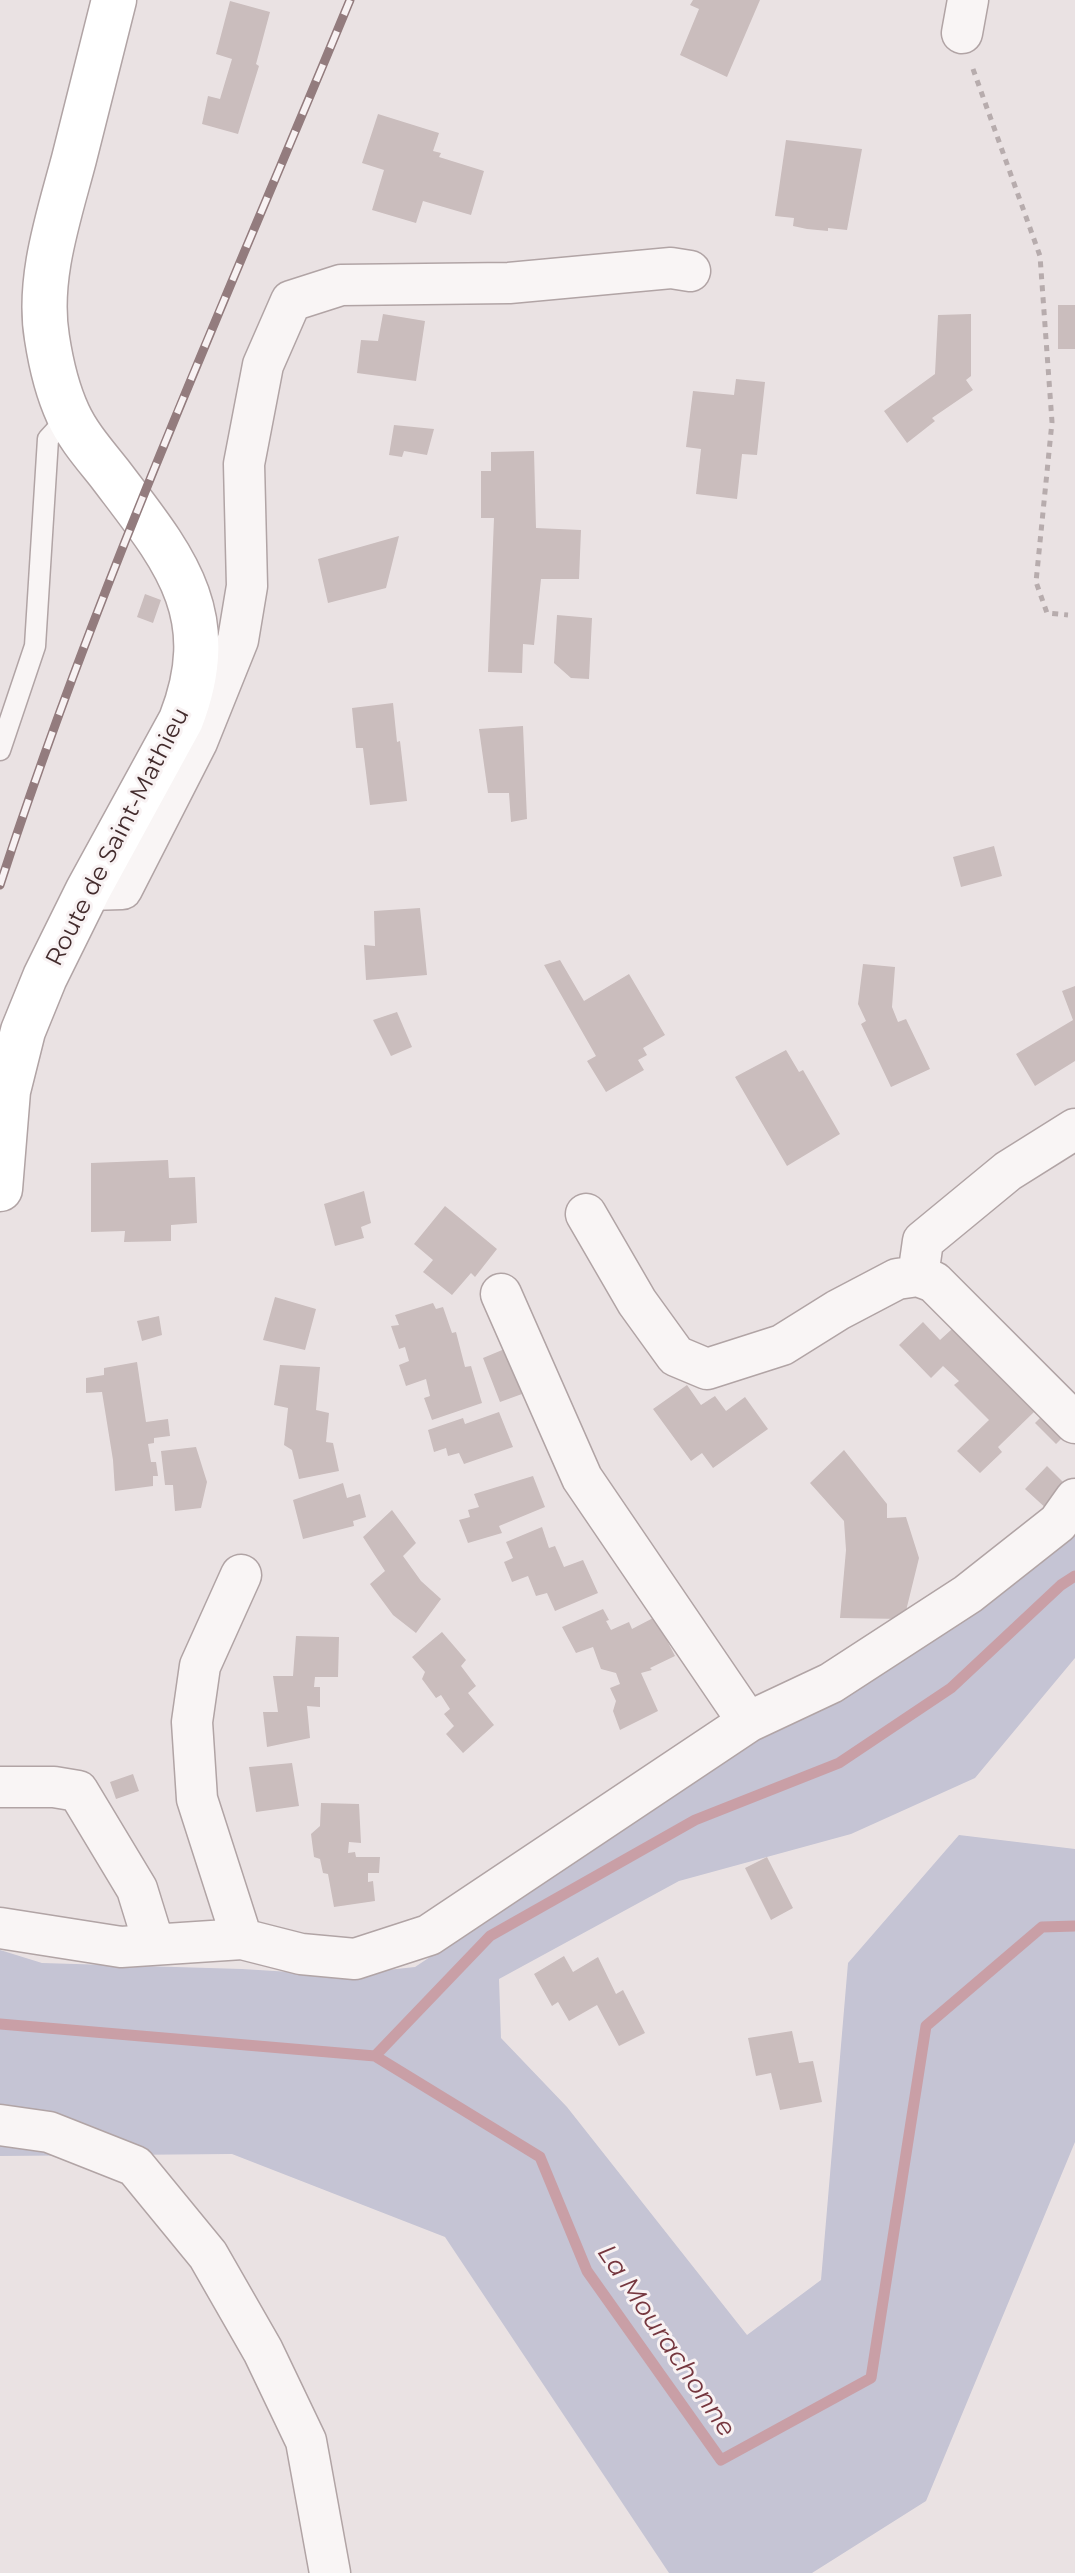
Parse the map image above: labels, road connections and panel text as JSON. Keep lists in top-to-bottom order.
{
  "streets": {
    "street": ["Route de Saint-Mathieu"]
  },
  "water": ["La Mourachonne"]
}
